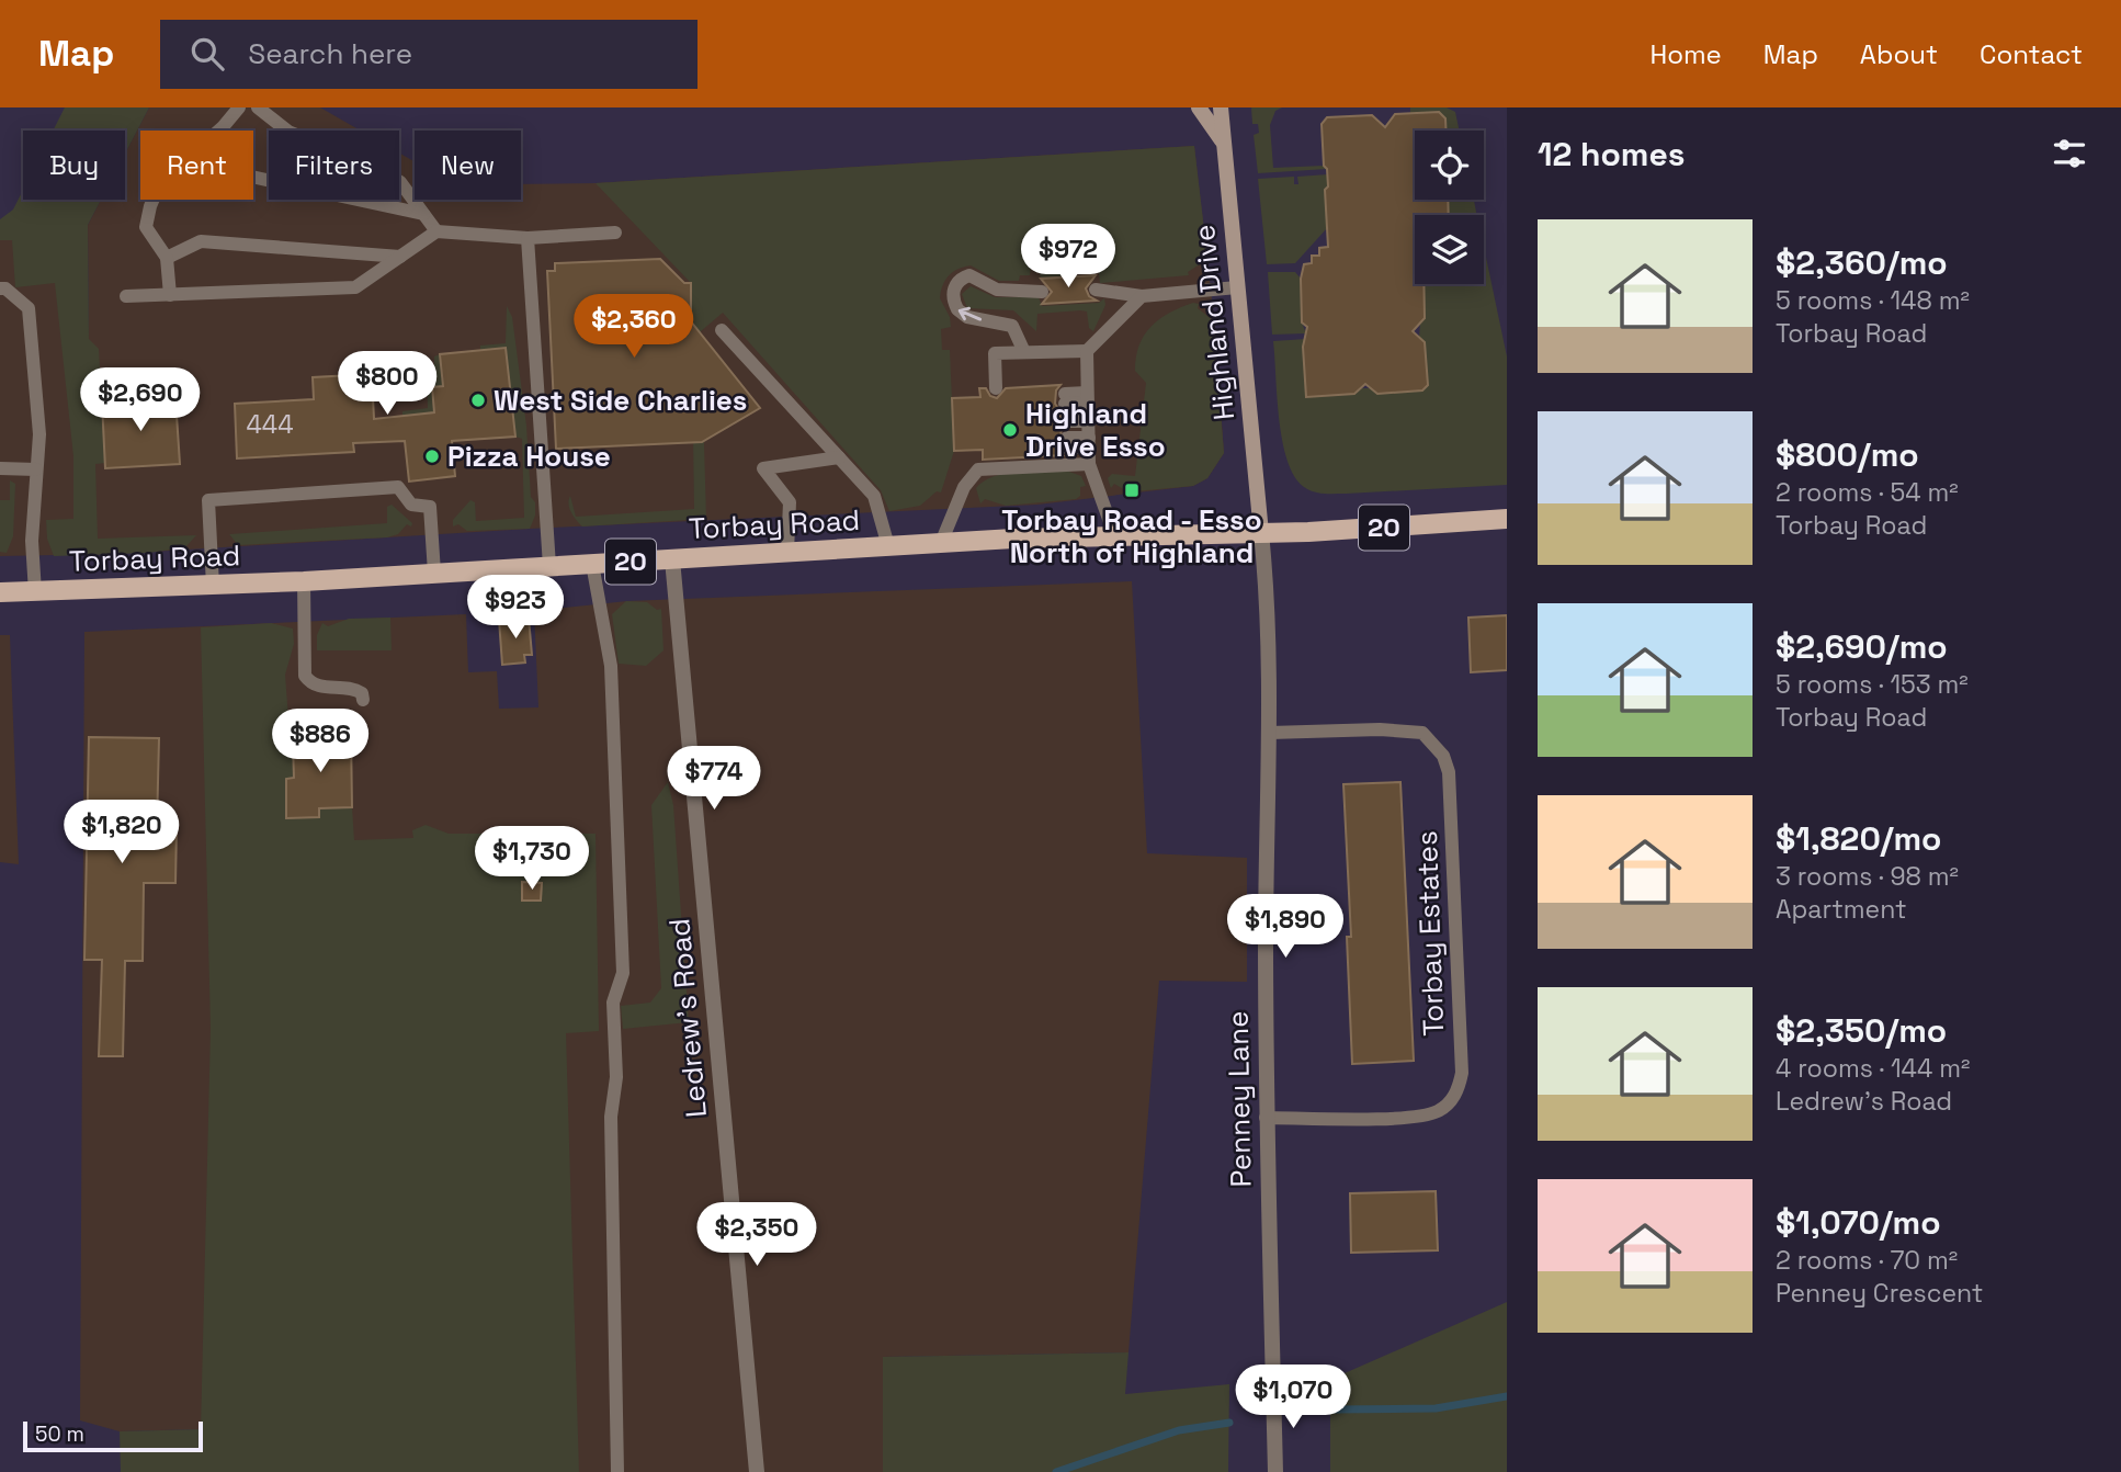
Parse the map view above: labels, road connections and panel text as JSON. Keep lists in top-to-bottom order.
{
  "streets": {
    "main road": ["Torbay Road", "20"],
    "street": ["Highland Drive", "Ledrew's Road", "Penney Lane"],
    "lane": ["Torbay Estates"]
  },
  "crossings": [
    ["Highland Drive", "Torbay Road"],
    ["Highland Drive", "Penney Lane"],
    ["Torbay Road", "Ledrew's Road"],
    ["Torbay Road", "Penney Lane"],
    ["Torbay Estates", "Penney Lane"]
  ],
  "places": {
    "other": ["West Side Charlies", "Highland Drive Esso", "Pizza House"],
    "transit": ["Torbay Road - Esso North of Highland"]
  },
  "house_numbers": ["444"],
  "scale_bar": "50 m",
  "page": {
    "header": "Map",
    "search": "Search here",
    "nav": [
      "Home",
      "Map",
      "About",
      "Contact"
    ],
    "heading": "12 homes",
    "chip": [
      "Buy",
      "Rent",
      "Filters",
      "New"
    ],
    "list": [
      {
        "name": "$2,360/mo",
        "note": "5 rooms · 148 m² · Torbay Road"
      },
      {
        "name": "$800/mo",
        "note": "2 rooms · 54 m² · Torbay Road"
      },
      {
        "name": "$2,690/mo",
        "note": "5 rooms · 153 m² · Torbay Road"
      },
      {
        "name": "$1,820/mo",
        "note": "3 rooms · 98 m² · Apartment"
      },
      {
        "name": "$2,350/mo",
        "note": "4 rooms · 144 m² · Ledrew's Road"
      },
      {
        "name": "$1,070/mo",
        "note": "2 rooms · 70 m² · Penney Crescent"
      }
    ],
    "price": [
      "$972",
      "$2,360",
      "$800",
      "$2,690",
      "$923",
      "$886",
      "$774",
      "$1,820",
      "$1,730",
      "$1,890",
      "$2,350",
      "$1,070"
    ],
    "scale": "50 m"
  }
}
